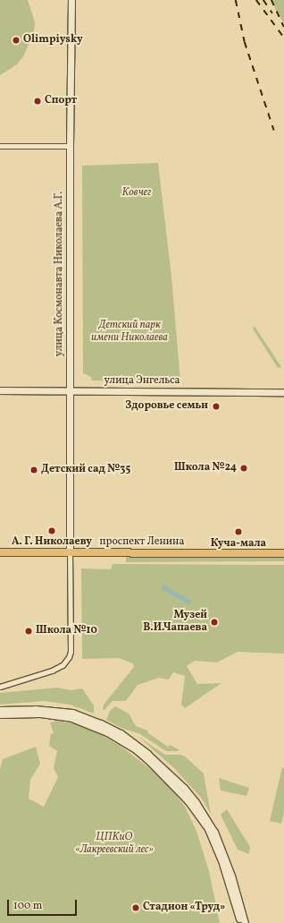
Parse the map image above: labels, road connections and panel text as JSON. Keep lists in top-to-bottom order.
{
  "streets": {
    "main road": ["проспект Ленина"],
    "street": ["улица Космонавта Николаева А.Г.", "улица Энгельса"]
  },
  "crossings": [
    ["улица Космонавта Николаева А.Г.", "улица Энгельса"],
    ["улица Космонавта Николаева А.Г.", "проспект Ленина"]
  ],
  "parks": ["Ковчег", "Детский парк имени Николаева", "ЦПКиО «Лакреевский лес»"],
  "places": [
    "Olimpiysky",
    "Спорт",
    "Здоровье семьи",
    "Школа №24",
    "Детский сад №35",
    "А. Г. Николаеву",
    "Куча-мала",
    "Музей В.И.Чапаева",
    "Школа №10",
    "Стадион «Труд»"
  ],
  "scale_bar": "100 m"
}
